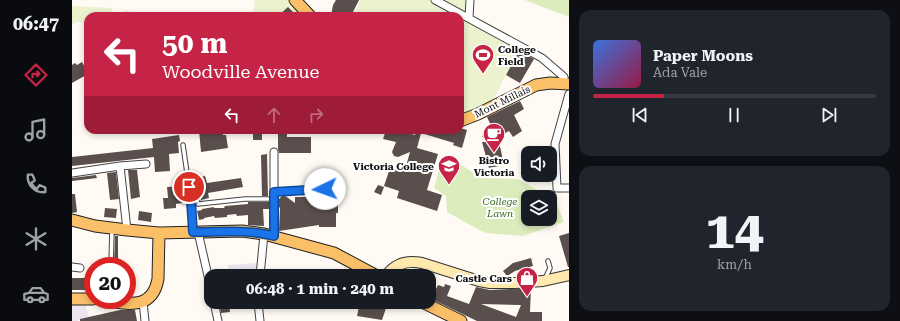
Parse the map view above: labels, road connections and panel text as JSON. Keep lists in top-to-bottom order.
{
  "streets": {
    "main road": ["Mont Millais"]
  },
  "parks": ["College Lawn"],
  "places": {
    "sports": ["College Field"],
    "cafe": ["Bistro Victoria"],
    "school or university": ["Victoria College"],
    "shop": ["Castle Cars"]
  },
  "page": {
    "tabs": "06:47",
    "turn": ["50 m", "Woodville Avenue"],
    "song": ["Paper Moons", "Ada Vale"],
    "tile": ["14", "km/h"],
    "limit": "20",
    "trip": "06:48 · 1 min · 240 m"
  }
}
